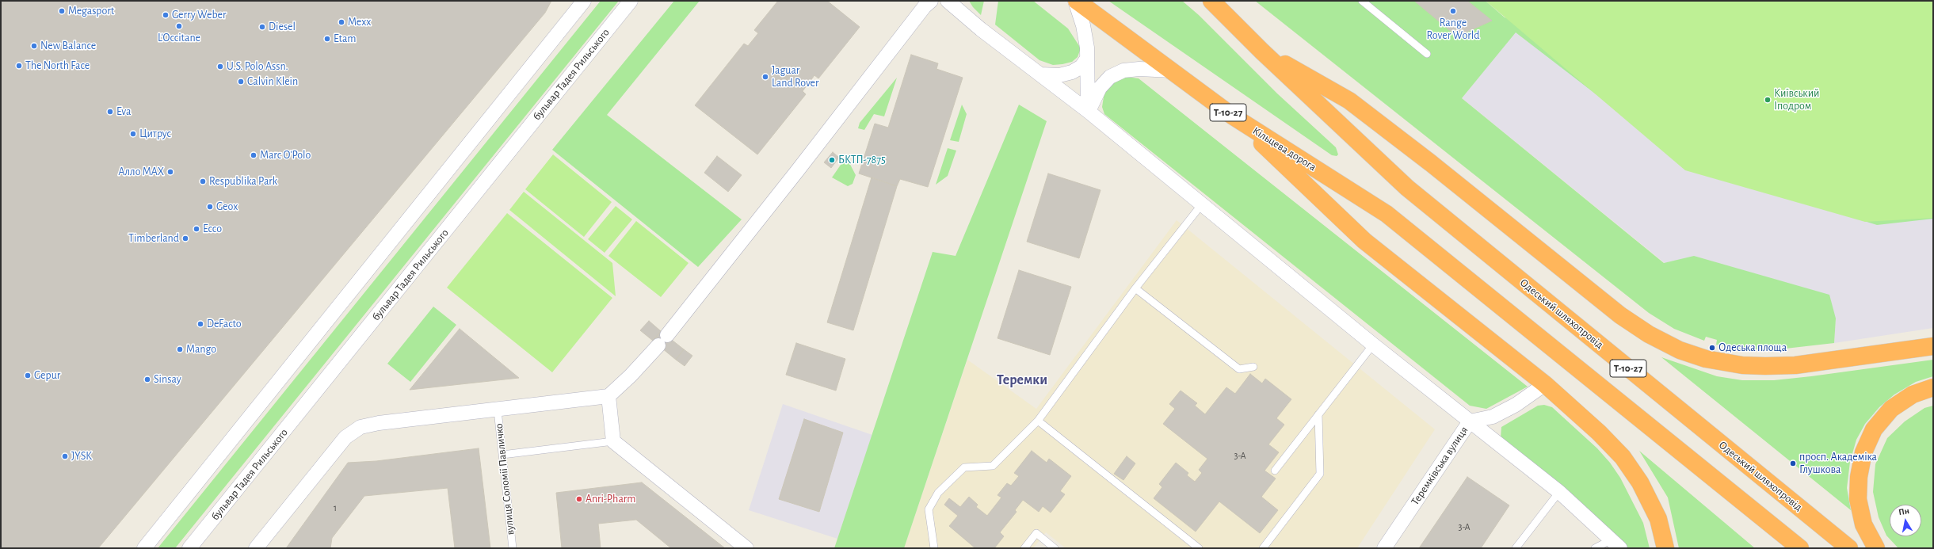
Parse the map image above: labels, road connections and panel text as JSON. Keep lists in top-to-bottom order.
{
  "streets": {
    "highway": ["Т-10-27", "Кільцева дорога", "Одеський шляхопровід"],
    "street": ["бульвар Тадея Рильського", "Теремківська вулиця"],
    "lane": ["вулиця Соломії Павличко"]
  },
  "crossings": [
    ["Т-10-27", "Одеський шляхопровід"]
  ],
  "districts": ["Теремки"],
  "places": [
    "Megasport",
    "Range Rover World",
    "Gerry Weber",
    "Mexx",
    "L'Occitane",
    "Diesel",
    "Etam",
    "New Balance",
    "The North Face",
    "U.S. Polo Assn.",
    "Jaguar Land Rover",
    "Calvin Klein",
    "Київський Іподром",
    "Eva",
    "Цитрус",
    "Marc O'Polo",
    "БКТП-7875",
    "Алло MAX",
    "Respublika Park",
    "Geox",
    "Ecco",
    "Timberland",
    "DeFacto",
    "Одеська площа",
    "Mango",
    "Gepur",
    "Sinsay",
    "JYSK",
    "просп. Академіка Глушкова",
    "Anri-Pharm"
  ],
  "house_numbers": ["3-А", "1", "3-А"],
  "north": "top"
}
